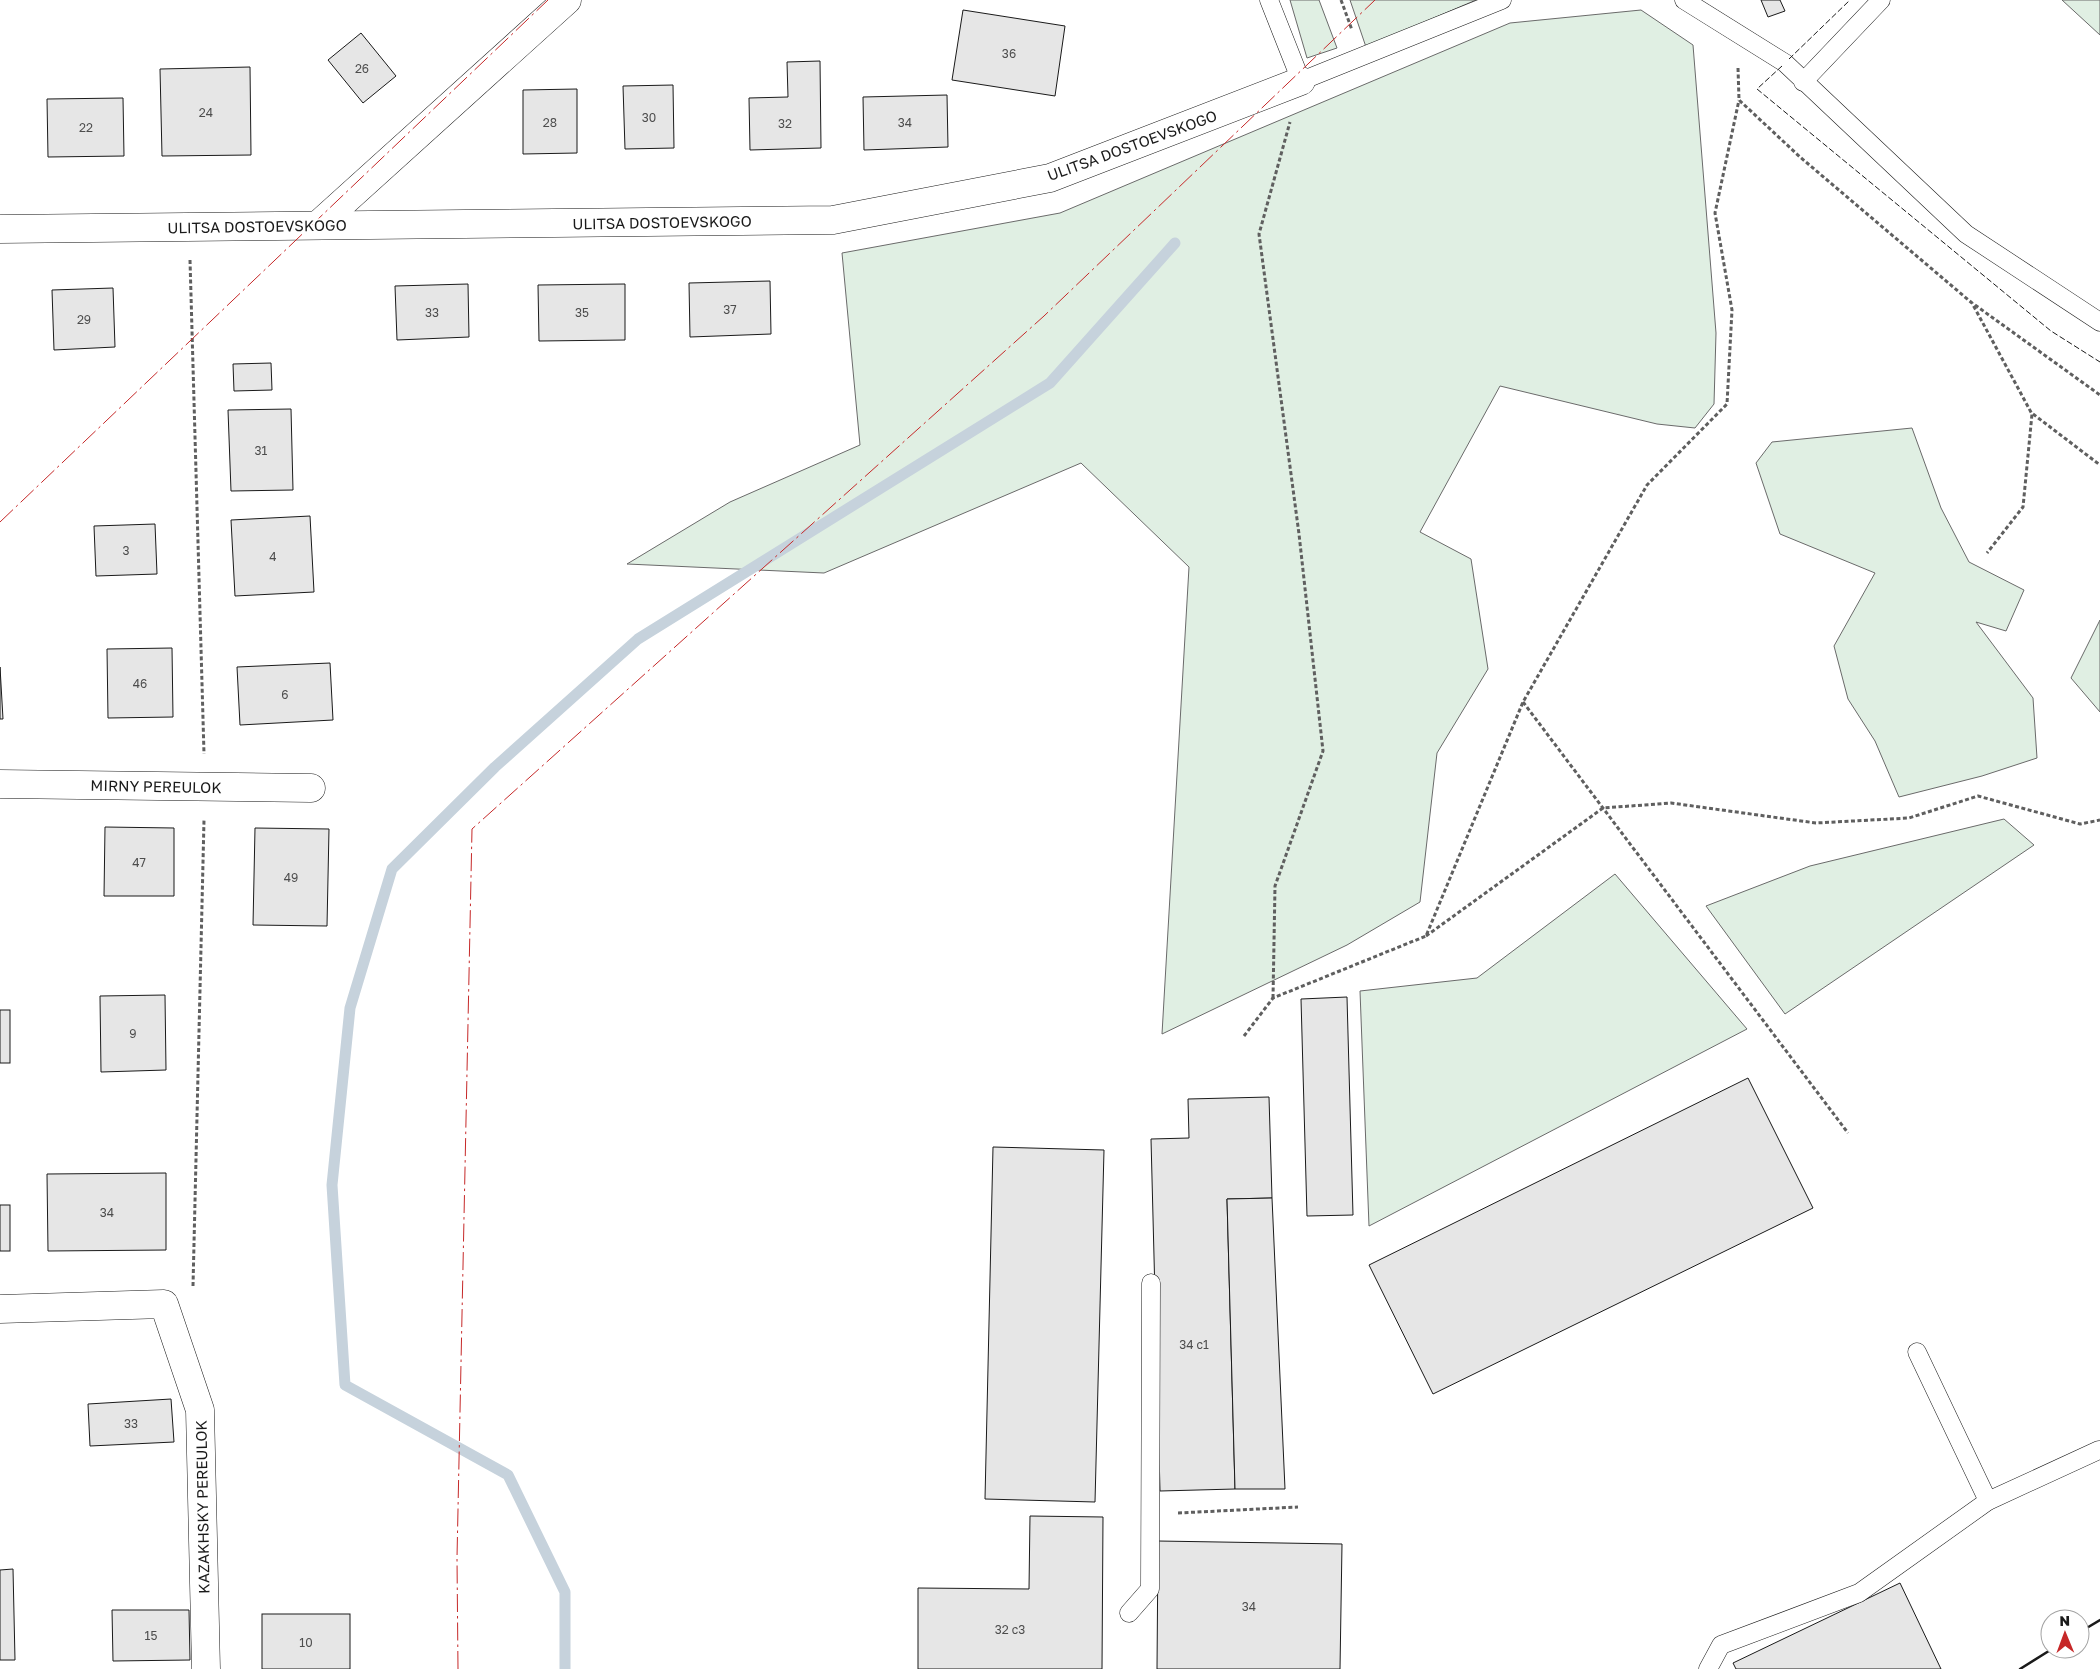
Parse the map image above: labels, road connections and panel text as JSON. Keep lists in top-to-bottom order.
{
  "streets": {
    "street": ["ULITSA DOSTOEVSKOGO", "MIRNY PEREULOK", "KAZAKHSKY PEREULOK"]
  },
  "house_numbers": [
    "36",
    "26",
    "24",
    "30",
    "28",
    "34",
    "32",
    "22",
    "37",
    "33",
    "35",
    "29",
    "31",
    "3",
    "4",
    "46",
    "6",
    "47",
    "49",
    "9",
    "34",
    "34 с1",
    "33",
    "34",
    "32 с3",
    "15",
    "10"
  ],
  "north": "top"
}
